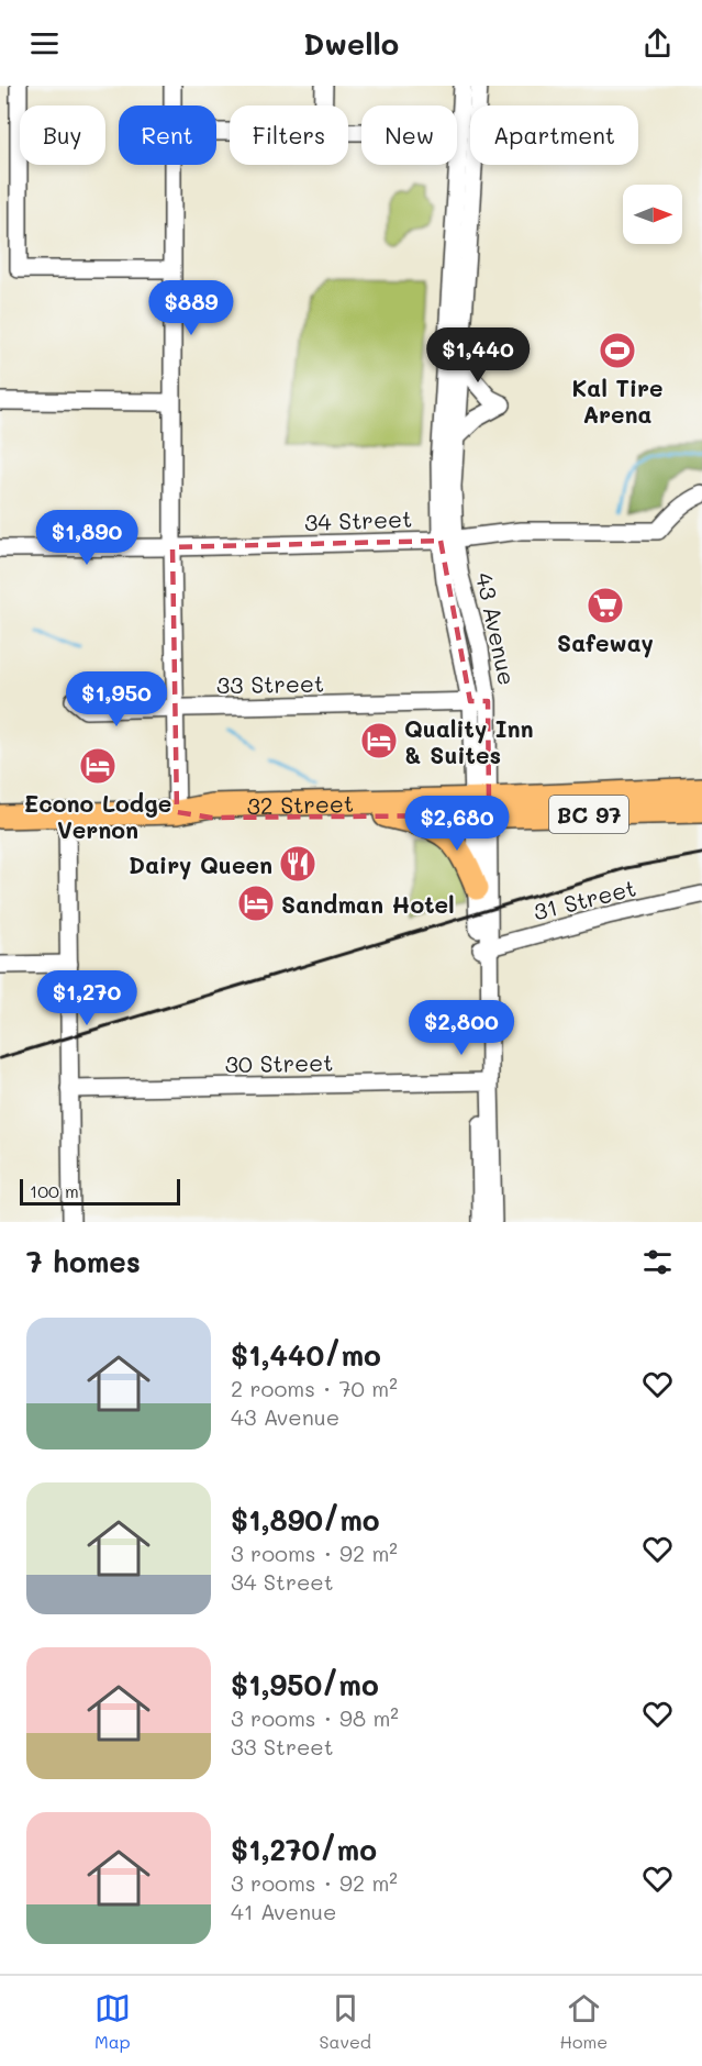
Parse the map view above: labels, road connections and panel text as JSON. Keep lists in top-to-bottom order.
{
  "streets": {
    "highway": ["32 Street", "BC 97"],
    "street": [
      "34 Street",
      "43 Avenue",
      "33 Street",
      "31 Street",
      "30 Street"
    ]
  },
  "crossings": [
    ["34 Street", "43 Avenue"],
    ["43 Avenue", "33 Street"],
    ["43 Avenue", "32 Street"],
    ["43 Avenue", "31 Street"],
    ["43 Avenue", "30 Street"]
  ],
  "places": {
    "sports": ["Kal Tire Arena"],
    "supermarket": ["Safeway"],
    "hotel": ["Quality Inn & Suites", "Econo Lodge Vernon", "Sandman Hotel"],
    "restaurant": ["Dairy Queen"]
  },
  "scale_bar": "100 m",
  "north": "right",
  "page": {
    "header": "Dwello",
    "chip": [
      "Buy",
      "Rent",
      "Filters",
      "New",
      "Apartment"
    ],
    "price": [
      "$889",
      "$1,440",
      "$1,890",
      "$1,950",
      "$2,680",
      "$1,270",
      "$2,800"
    ],
    "scale": "100 m",
    "heading": "7 homes",
    "list": [
      {
        "name": "$1,440/mo",
        "note": "2 rooms · 70 m² · 43 Avenue"
      },
      {
        "name": "$1,890/mo",
        "note": "3 rooms · 92 m² · 34 Street"
      },
      {
        "name": "$1,950/mo",
        "note": "3 rooms · 98 m² · 33 Street"
      },
      {
        "name": "$1,270/mo",
        "note": "3 rooms · 92 m² · 41 Avenue"
      }
    ],
    "tabs": ["Map", "Saved", "Home"]
  }
}
